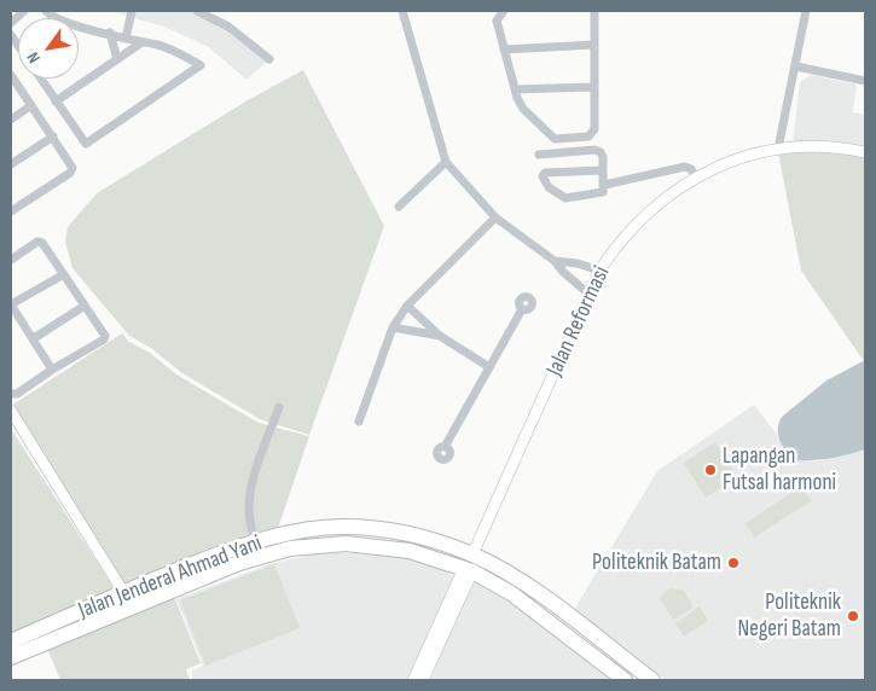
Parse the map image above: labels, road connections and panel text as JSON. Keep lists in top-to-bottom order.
{
  "streets": {
    "highway": ["Jalan Jenderal Ahmad Yani"],
    "street": ["Jalan Reformasi"]
  },
  "crossings": [
    ["Jalan Reformasi", "Jalan Jenderal Ahmad Yani"]
  ],
  "places": ["Lapangan Futsal harmoni", "Politeknik Batam", "Politeknik Negeri Batam"],
  "north": "bottom left"
}
